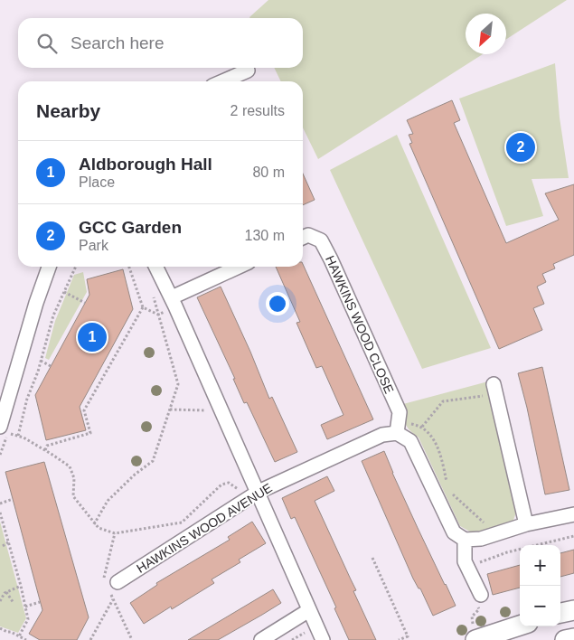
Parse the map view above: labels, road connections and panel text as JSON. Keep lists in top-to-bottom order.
{
  "streets": {
    "street": ["HAWKINS WOOD CLOSE", "HAWKINS WOOD AVENUE"]
  },
  "crossings": [
    ["HAWKINS WOOD CLOSE", "HAWKINS WOOD AVENUE"]
  ],
  "north": "bottom left",
  "page": {
    "search": "Search here",
    "heading": ["Nearby", "2 results"],
    "pins": ["2", "1"],
    "list": [
      {
        "mark": "1",
        "name": "Aldborough Hall",
        "note": "Place",
        "value": "80 m"
      },
      {
        "mark": "2",
        "name": "GCC Garden",
        "note": "Park",
        "value": "130 m"
      }
    ],
    "map_buttons": ["+", "−"]
  }
}
